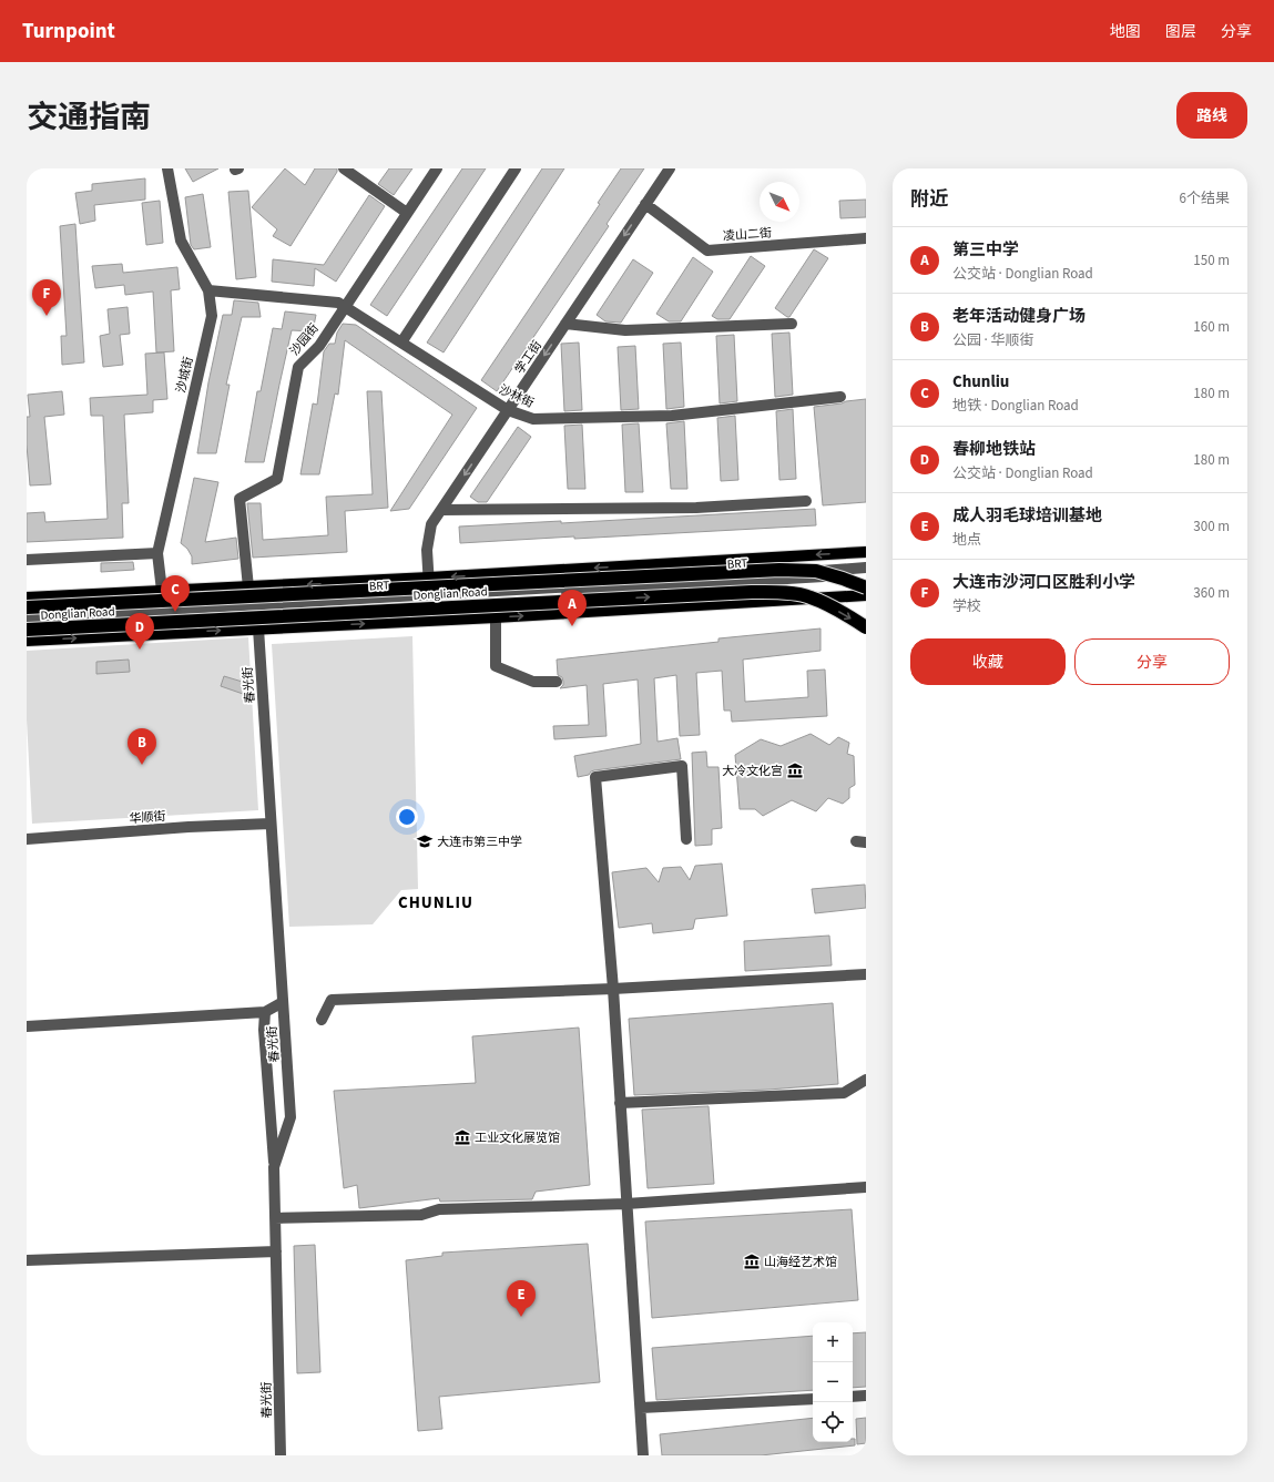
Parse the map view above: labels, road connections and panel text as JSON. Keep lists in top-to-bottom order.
{
  "streets": {
    "highway": ["Donglian Road"],
    "street": [
      "凌山二街",
      "沙园街",
      "学工街",
      "沙城街",
      "沙林街",
      "BRT",
      "春光街",
      "华顺街"
    ]
  },
  "crossings": [
    ["凌山二街", "学工街"],
    ["沙园街", "沙林街"],
    ["学工街", "沙林街"],
    ["学工街", "BRT"],
    ["沙城街", "沙林街"],
    ["春光街", "华顺街"]
  ],
  "one_way": ["学工街"],
  "districts": ["CHUNLIU"],
  "places": {
    "museum": ["大冷文化宫", "工业文化展览馆", "山海经艺术馆"],
    "school or university": ["大连市第三中学"]
  },
  "north": "bottom right",
  "page": {
    "header": "Turnpoint",
    "nav": ["地图", "图层", "分享"],
    "title": "交通指南",
    "buttons": [
      "路线",
      ["收藏", "分享"]
    ],
    "heading": ["附近", "6个结果"],
    "list": [
      {
        "mark": "A",
        "name": "第三中学",
        "note": "公交站 · Donglian Road",
        "value": "150 m"
      },
      {
        "mark": "B",
        "name": "老年活动健身广场",
        "note": "公园 · 华顺街",
        "value": "160 m"
      },
      {
        "mark": "C",
        "name": "Chunliu",
        "note": "地铁 · Donglian Road",
        "value": "180 m"
      },
      {
        "mark": "D",
        "name": "春柳地铁站",
        "note": "公交站 · Donglian Road",
        "value": "180 m"
      },
      {
        "mark": "E",
        "name": "成人羽毛球培训基地",
        "note": "地点",
        "value": "300 m"
      },
      {
        "mark": "F",
        "name": "大连市沙河口区胜利小学",
        "note": "学校",
        "value": "360 m"
      }
    ],
    "pins": [
      "F",
      "C",
      "A",
      "D",
      "B",
      "E"
    ],
    "map_buttons": ["+", "−"]
  }
}
